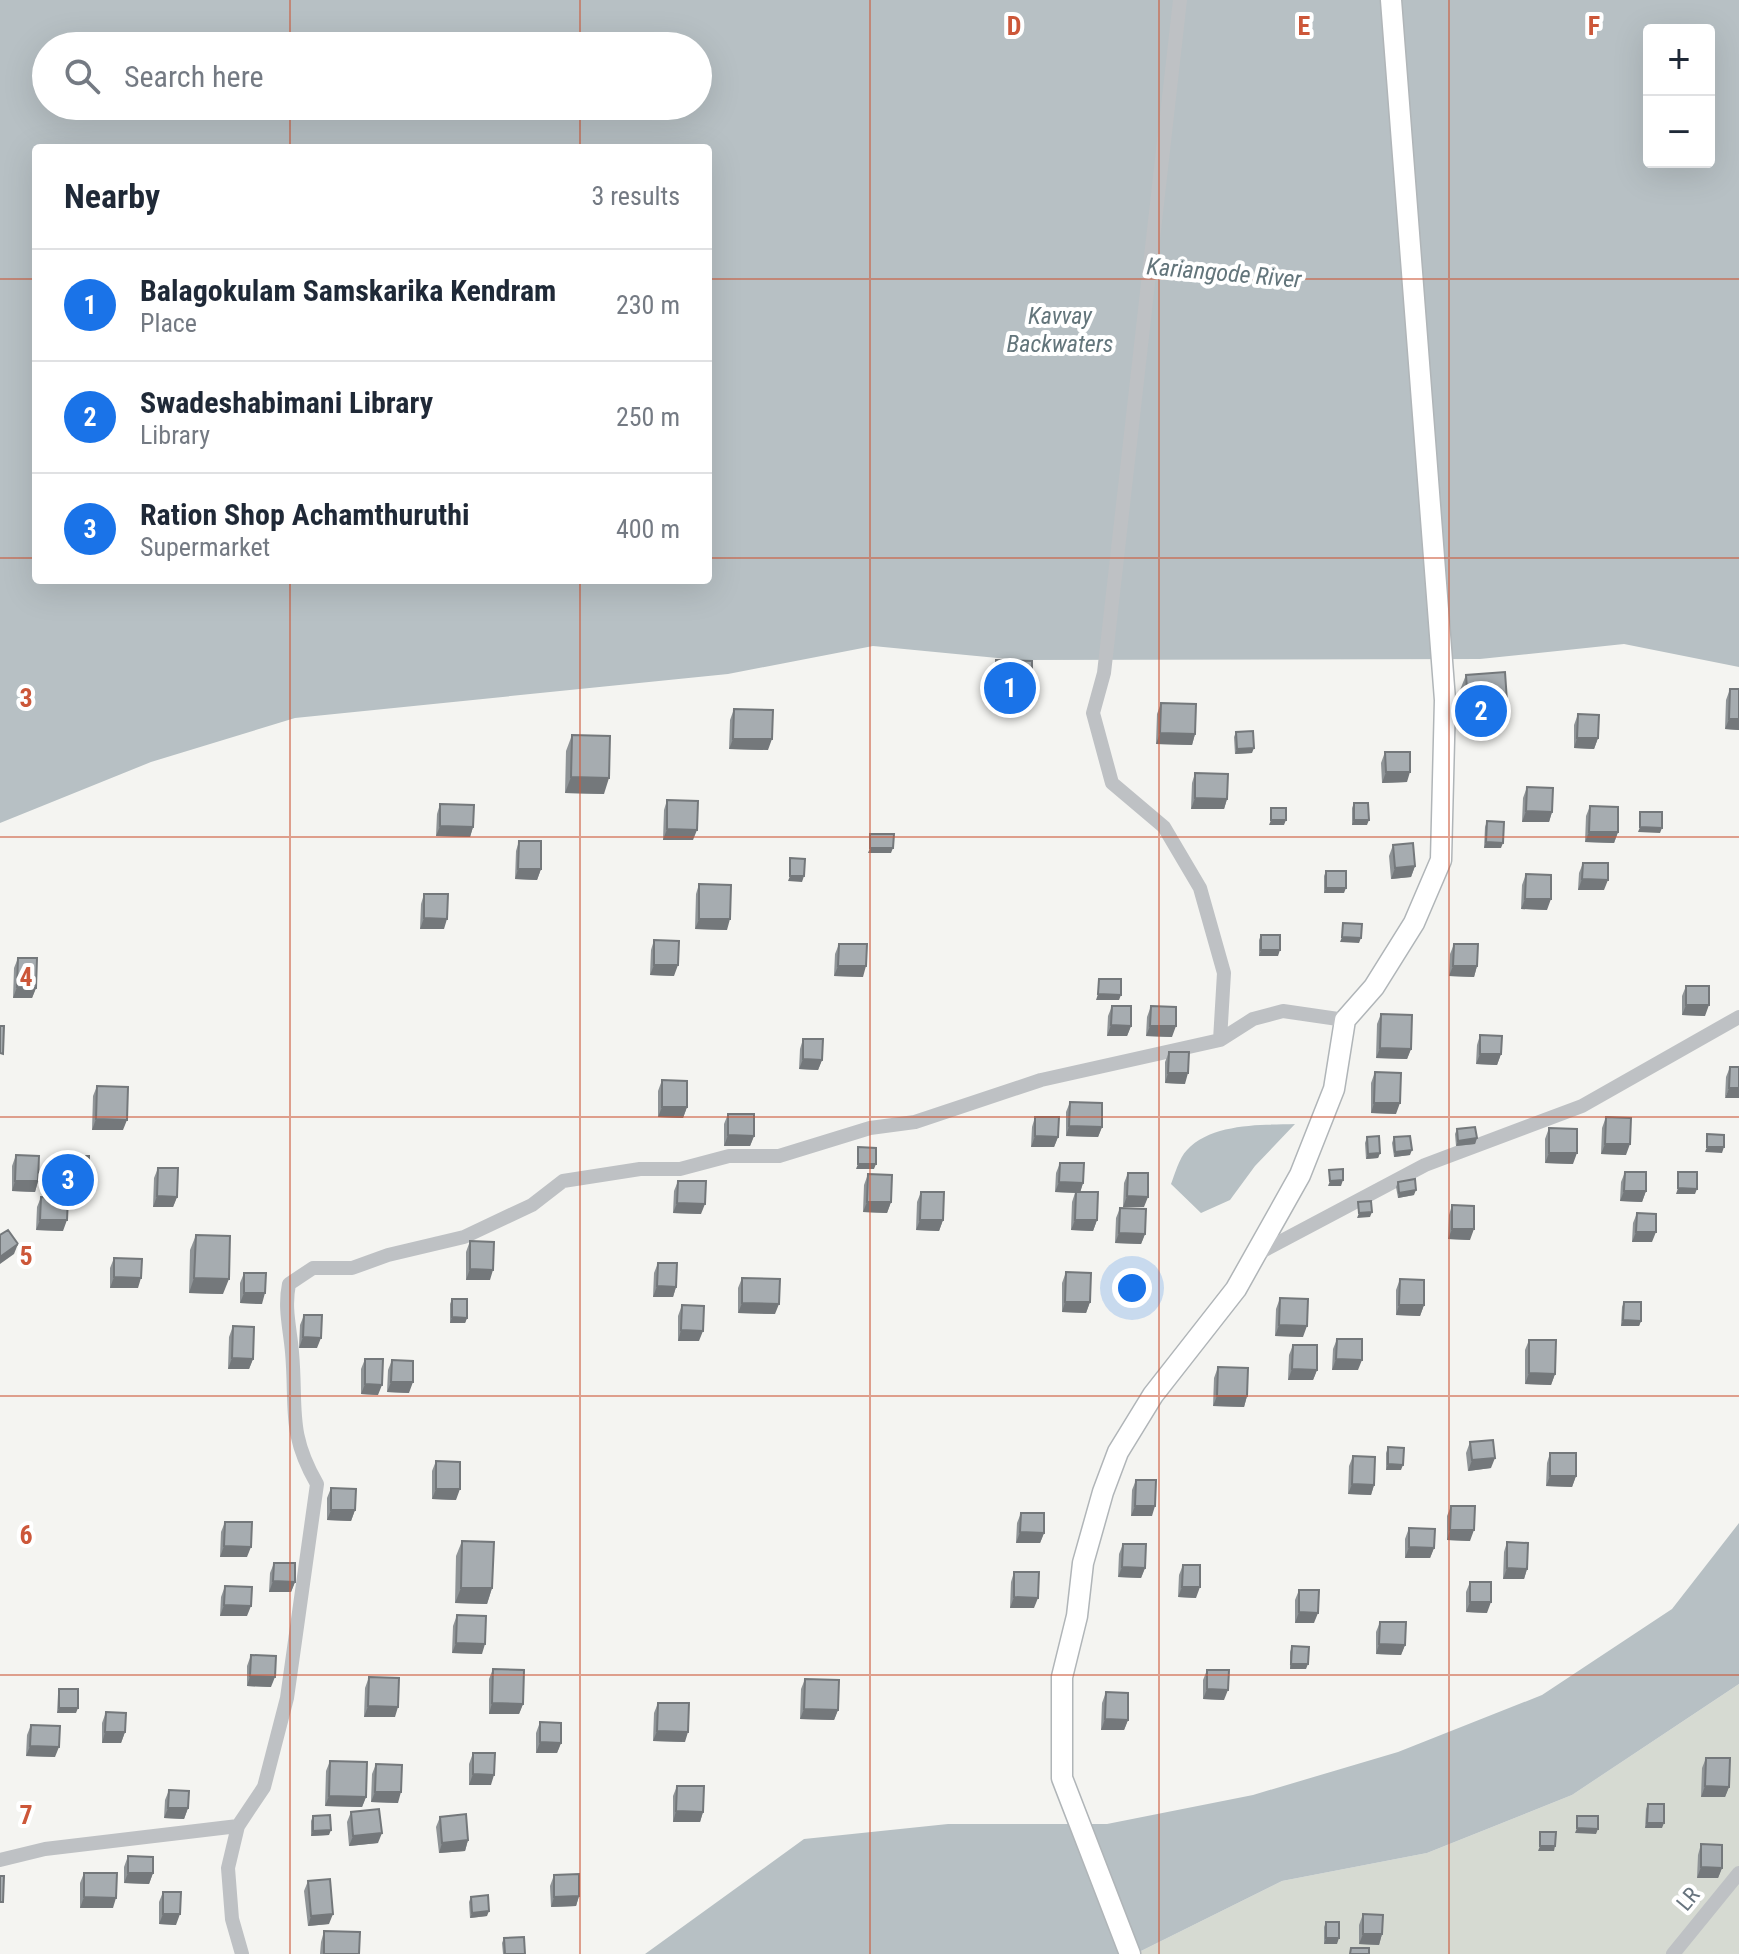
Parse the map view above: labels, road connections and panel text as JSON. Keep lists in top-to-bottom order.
{
  "streets": {
    "street": ["LR"]
  },
  "water": ["Kariangode River", "Kavvay Backwaters"],
  "page": {
    "map_buttons": ["+", "−"],
    "search": "Search here",
    "heading": ["Nearby", "3 results"],
    "list": [
      {
        "mark": "1",
        "name": "Balagokulam Samskarika Kendram",
        "note": "Place",
        "value": "230 m"
      },
      {
        "mark": "2",
        "name": "Swadeshabimani Library",
        "note": "Library",
        "value": "250 m"
      },
      {
        "mark": "3",
        "name": "Ration Shop Achamthuruthi",
        "note": "Supermarket",
        "value": "400 m"
      }
    ],
    "pins": ["1", "2", "3"]
  },
  "grid": {
    "columns": ["D", "E", "F"],
    "rows": [
      "3",
      "4",
      "5",
      "6",
      "7"
    ]
  }
}
